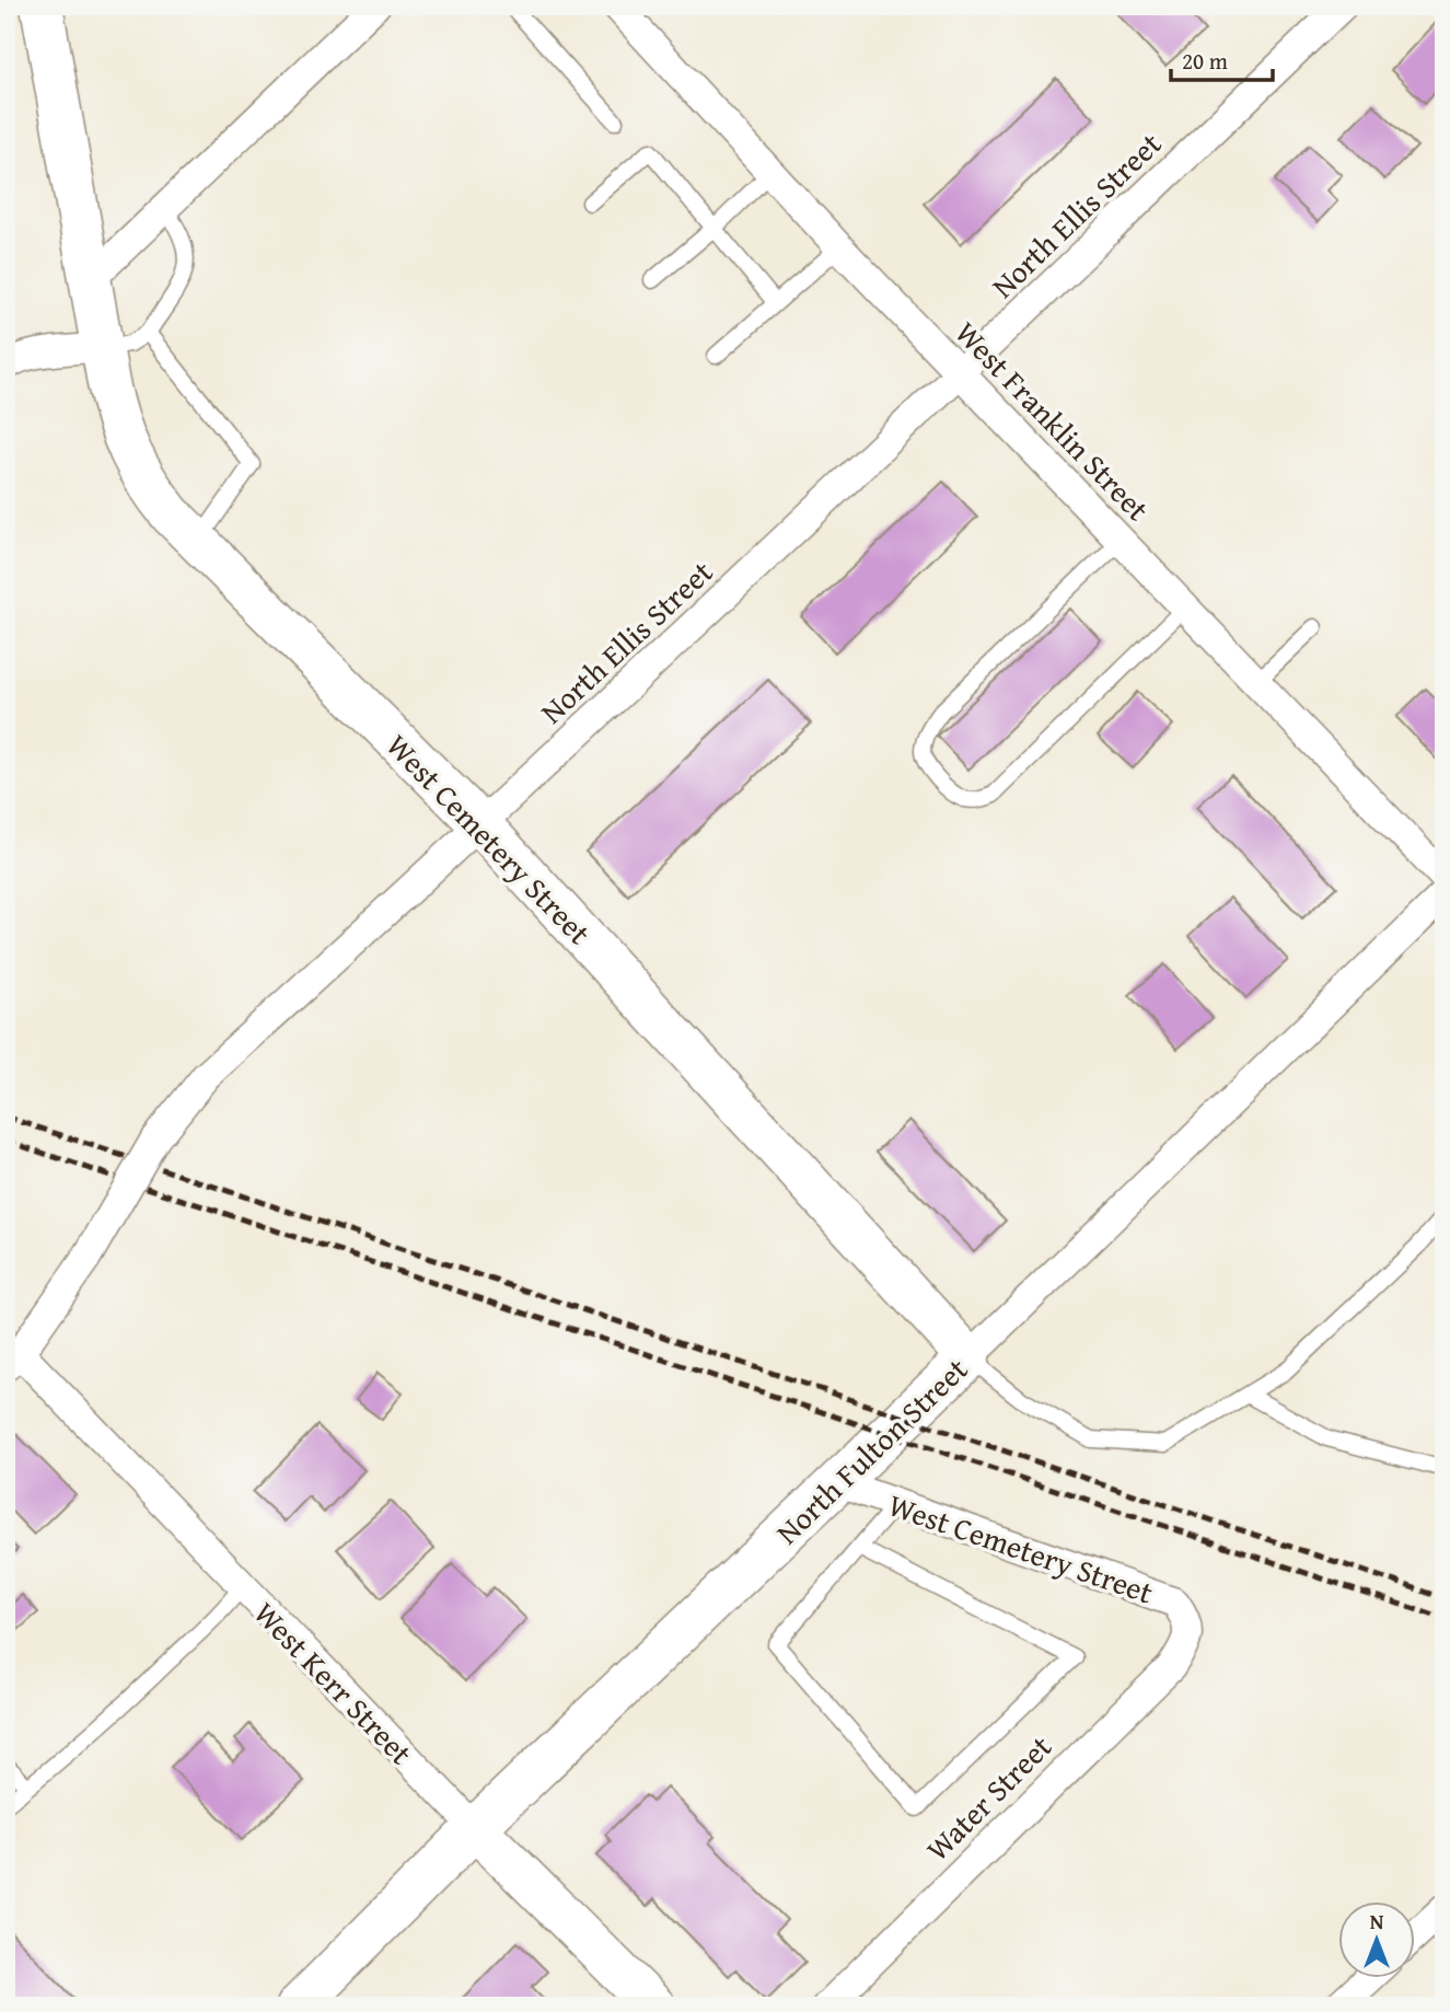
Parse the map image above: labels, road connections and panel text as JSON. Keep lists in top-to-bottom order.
{
  "streets": {
    "street": [
      "North Ellis Street",
      "West Franklin Street",
      "West Cemetery Street",
      "North Fulton Street",
      "West Kerr Street",
      "Water Street"
    ]
  },
  "crossings": [
    ["North Ellis Street", "West Franklin Street"],
    ["North Ellis Street", "West Cemetery Street"],
    ["North Ellis Street", "West Kerr Street"],
    ["West Cemetery Street", "North Fulton Street"],
    ["West Cemetery Street", "Water Street"],
    ["North Fulton Street", "West Kerr Street"]
  ],
  "scale_bar": "20 m",
  "north": "top"
}
